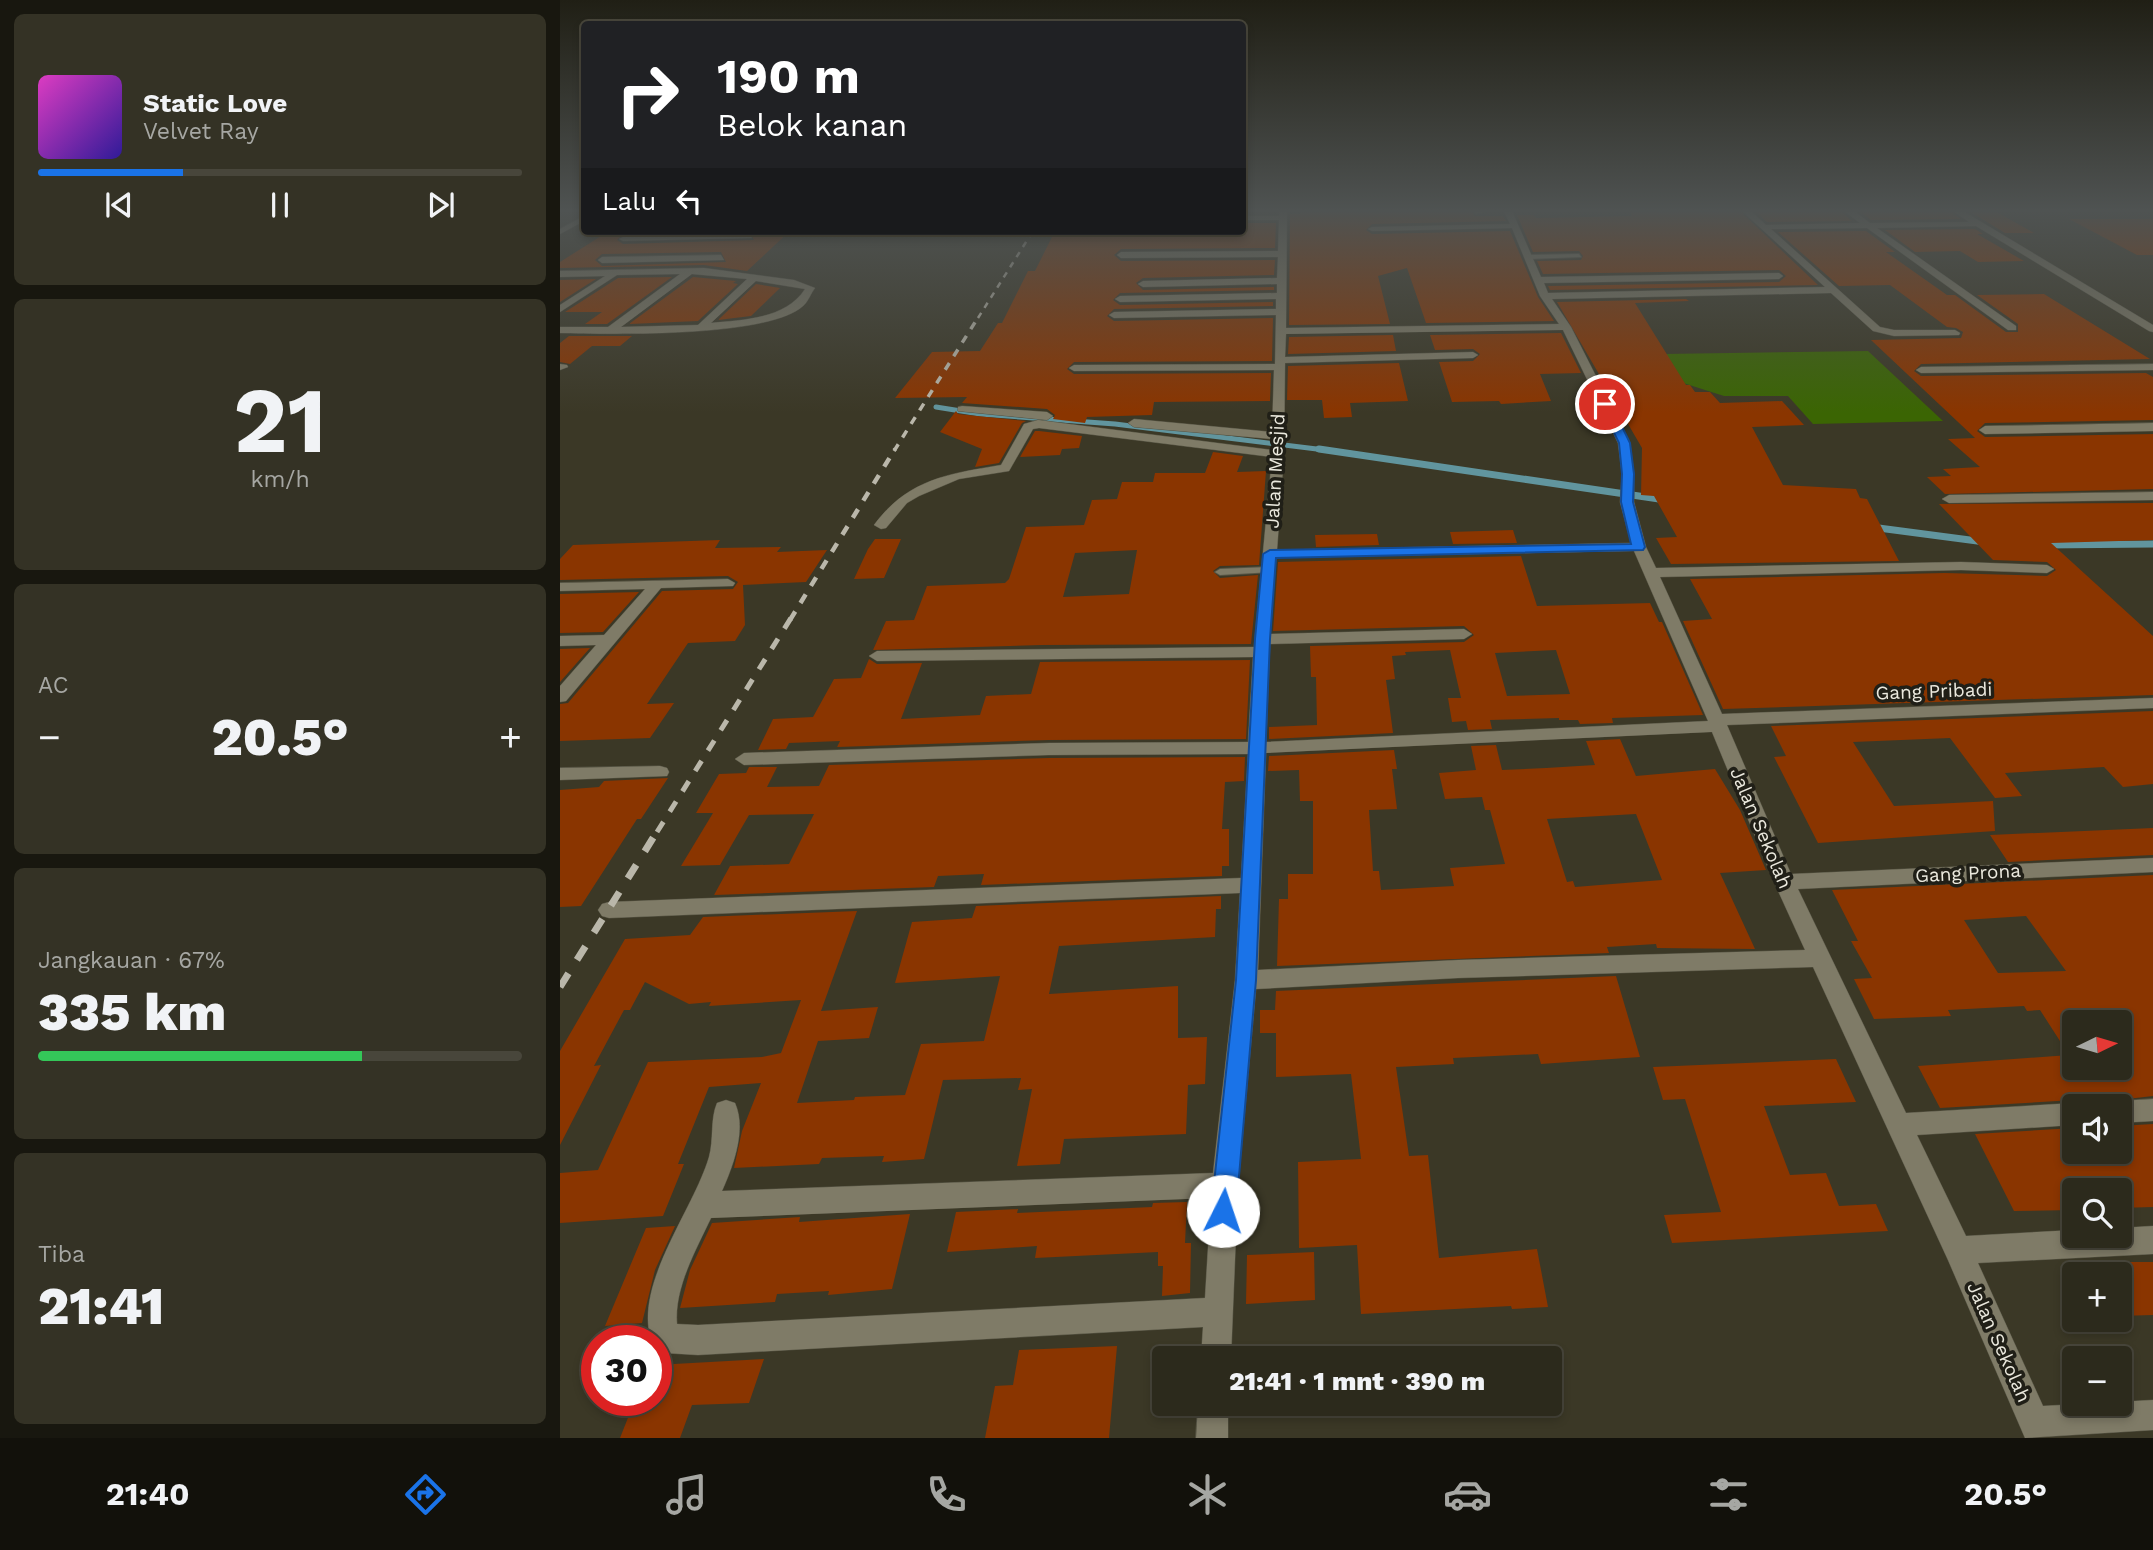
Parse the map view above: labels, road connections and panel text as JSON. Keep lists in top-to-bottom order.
{
  "streets": {
    "street": [
      "Jalan Mesjid",
      "Gang Pribadi",
      "Jalan Sekolah",
      "Gang Prona"
    ]
  },
  "crossings": [
    ["Jalan Mesjid", "Gang Pribadi"],
    ["Gang Pribadi", "Jalan Sekolah"],
    ["Jalan Sekolah", "Gang Prona"]
  ],
  "north": "right",
  "page": {
    "turn": ["190 m", "Belok kanan"],
    "song": ["Static Love", "Velvet Ray"],
    "then": "Lalu",
    "tile": [
      ["21", "km/h"],
      "AC",
      ["Jangkauan · 67%", "335 km"],
      ["Tiba", "21:41"]
    ],
    "heat": ["−", "20.5°", "+"],
    "map_buttons": ["+", "−"],
    "limit": "30",
    "trip": "21:41 · 1 mnt · 390 m",
    "tabs": ["21:40", "20.5°"]
  }
}
